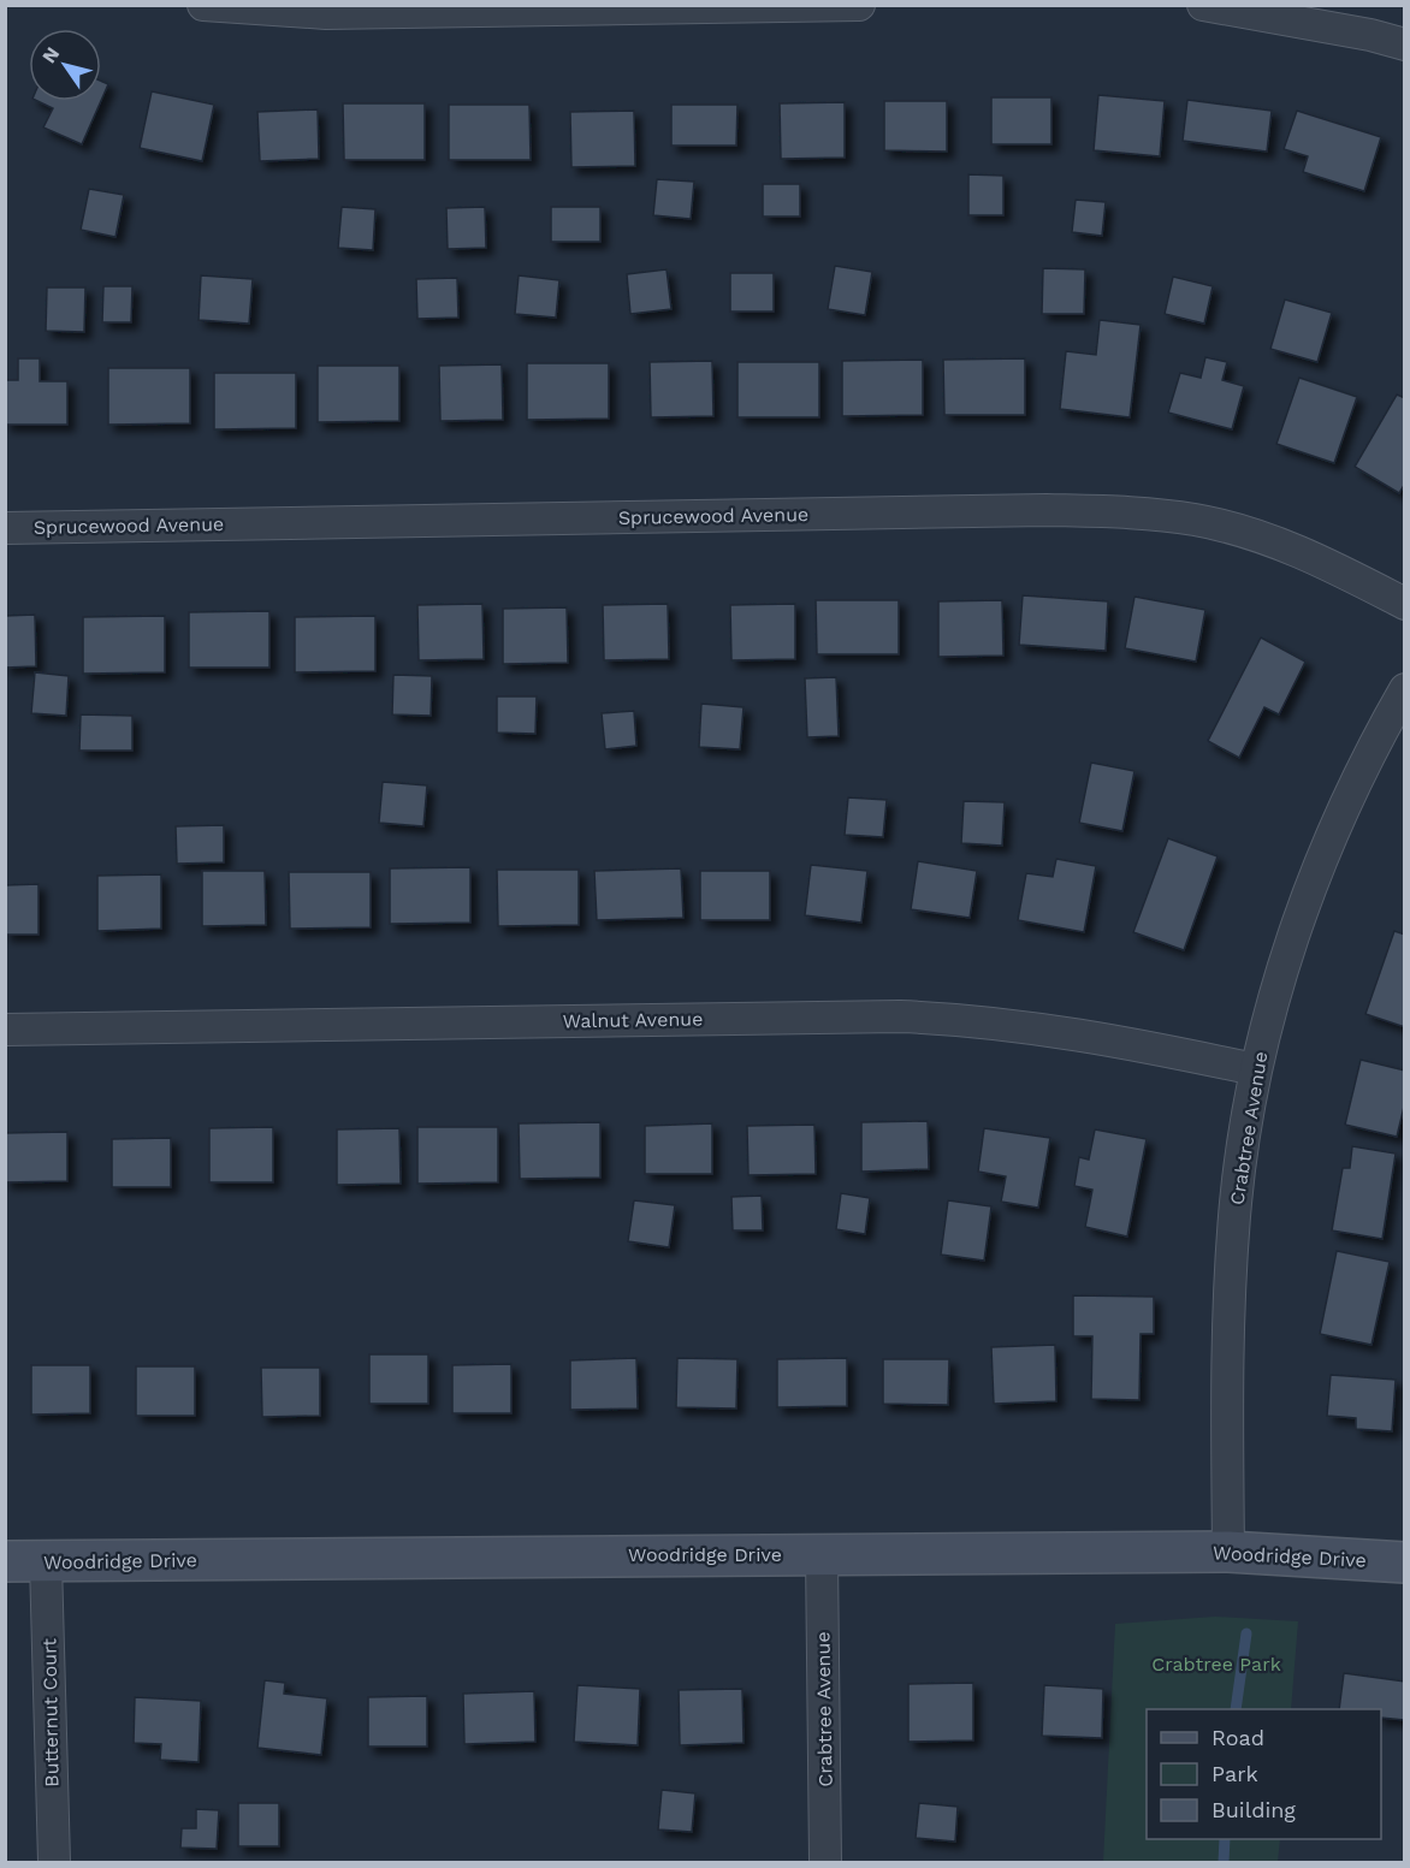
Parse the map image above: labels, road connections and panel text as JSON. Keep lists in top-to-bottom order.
{
  "streets": {
    "street": [
      "Sprucewood Avenue",
      "Walnut Avenue",
      "Crabtree Avenue",
      "Woodridge Drive",
      "Butternut Court"
    ]
  },
  "crossings": [
    ["Walnut Avenue", "Crabtree Avenue"],
    ["Crabtree Avenue", "Woodridge Drive"],
    ["Woodridge Drive", "Butternut Court"]
  ],
  "parks": ["Crabtree Park"],
  "legend": ["Road", "Park", "Building"],
  "north": "top left"
}
